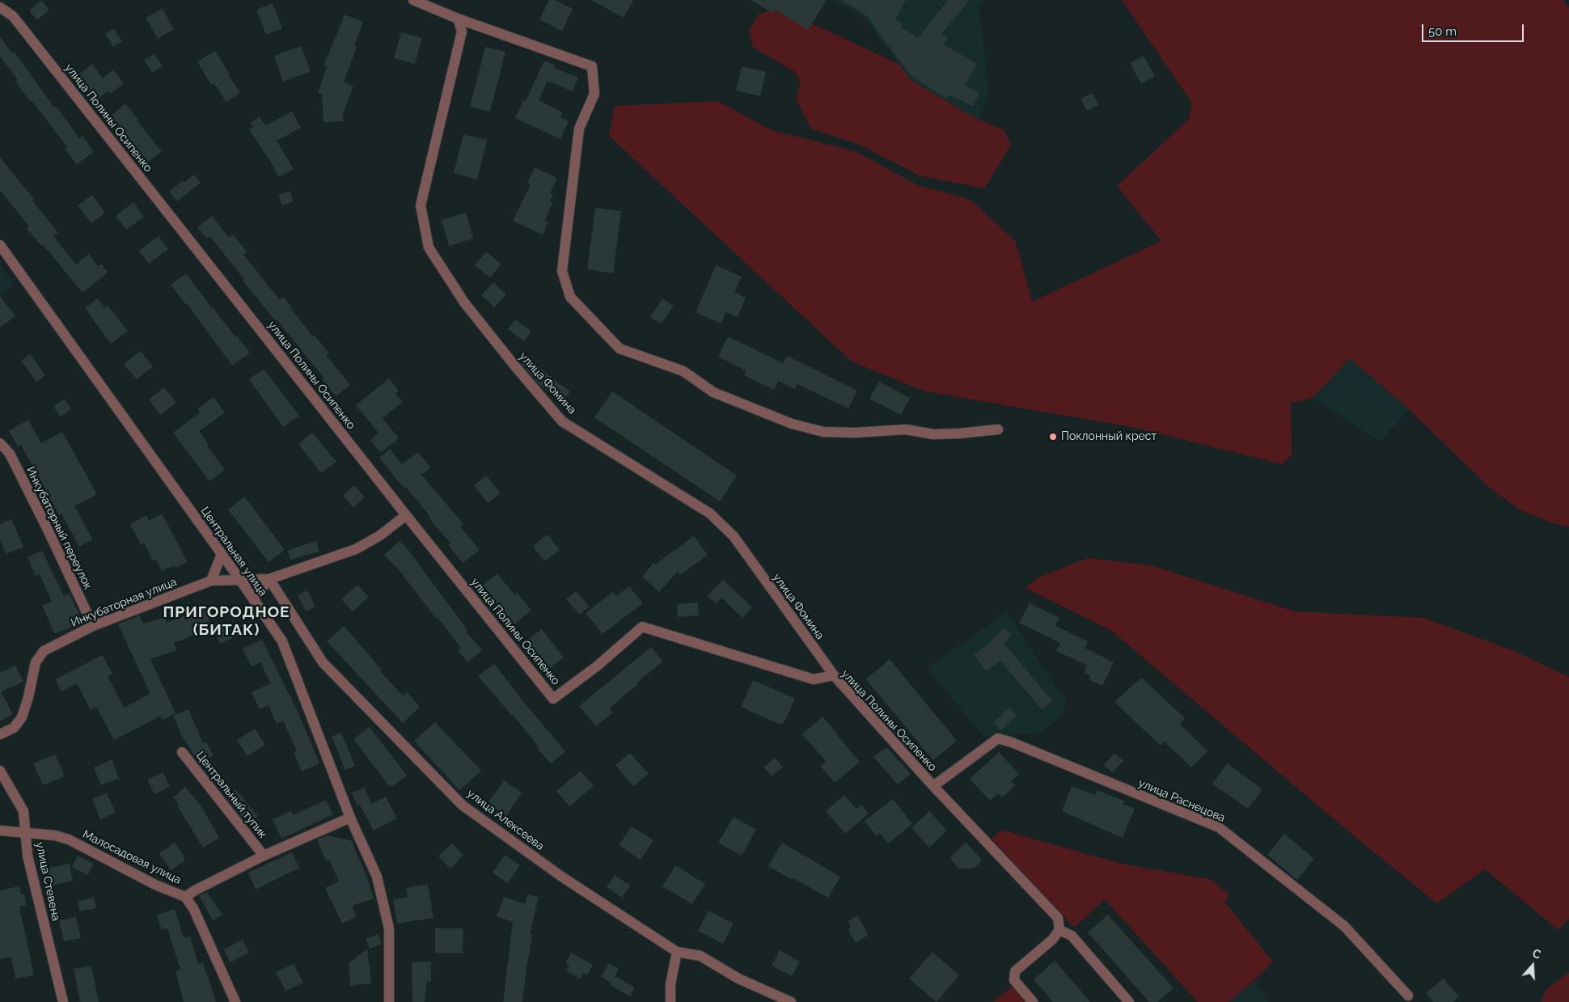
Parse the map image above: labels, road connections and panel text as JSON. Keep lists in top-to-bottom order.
{
  "streets": {
    "street": [
      "улица Полины Осипенко",
      "улица Фомина",
      "Инкубаторный переулок",
      "Центральная улица",
      "Инкубаторная улица",
      "Центральный тупик",
      "улица Раснецова",
      "улица Алексеева",
      "Малосадовая улица",
      "улица Стевена"
    ]
  },
  "crossings": [
    ["улица Полины Осипенко", "улица Фомина"],
    ["улица Полины Осипенко", "Инкубаторная улица"],
    ["улица Полины Осипенко", "улица Раснецова"],
    ["Инкубаторный переулок", "Инкубаторная улица"],
    ["Центральная улица", "Инкубаторная улица"],
    ["Центральная улица", "Центральный тупик"],
    ["Инкубаторная улица", "улица Алексеева"],
    ["Малосадовая улица", "улица Стевена"]
  ],
  "districts": ["ПРИГОРОДНОЕ (БИТАК)"],
  "places": ["Поклонный крест"],
  "scale_bar": "50 m",
  "north": "top"
}
